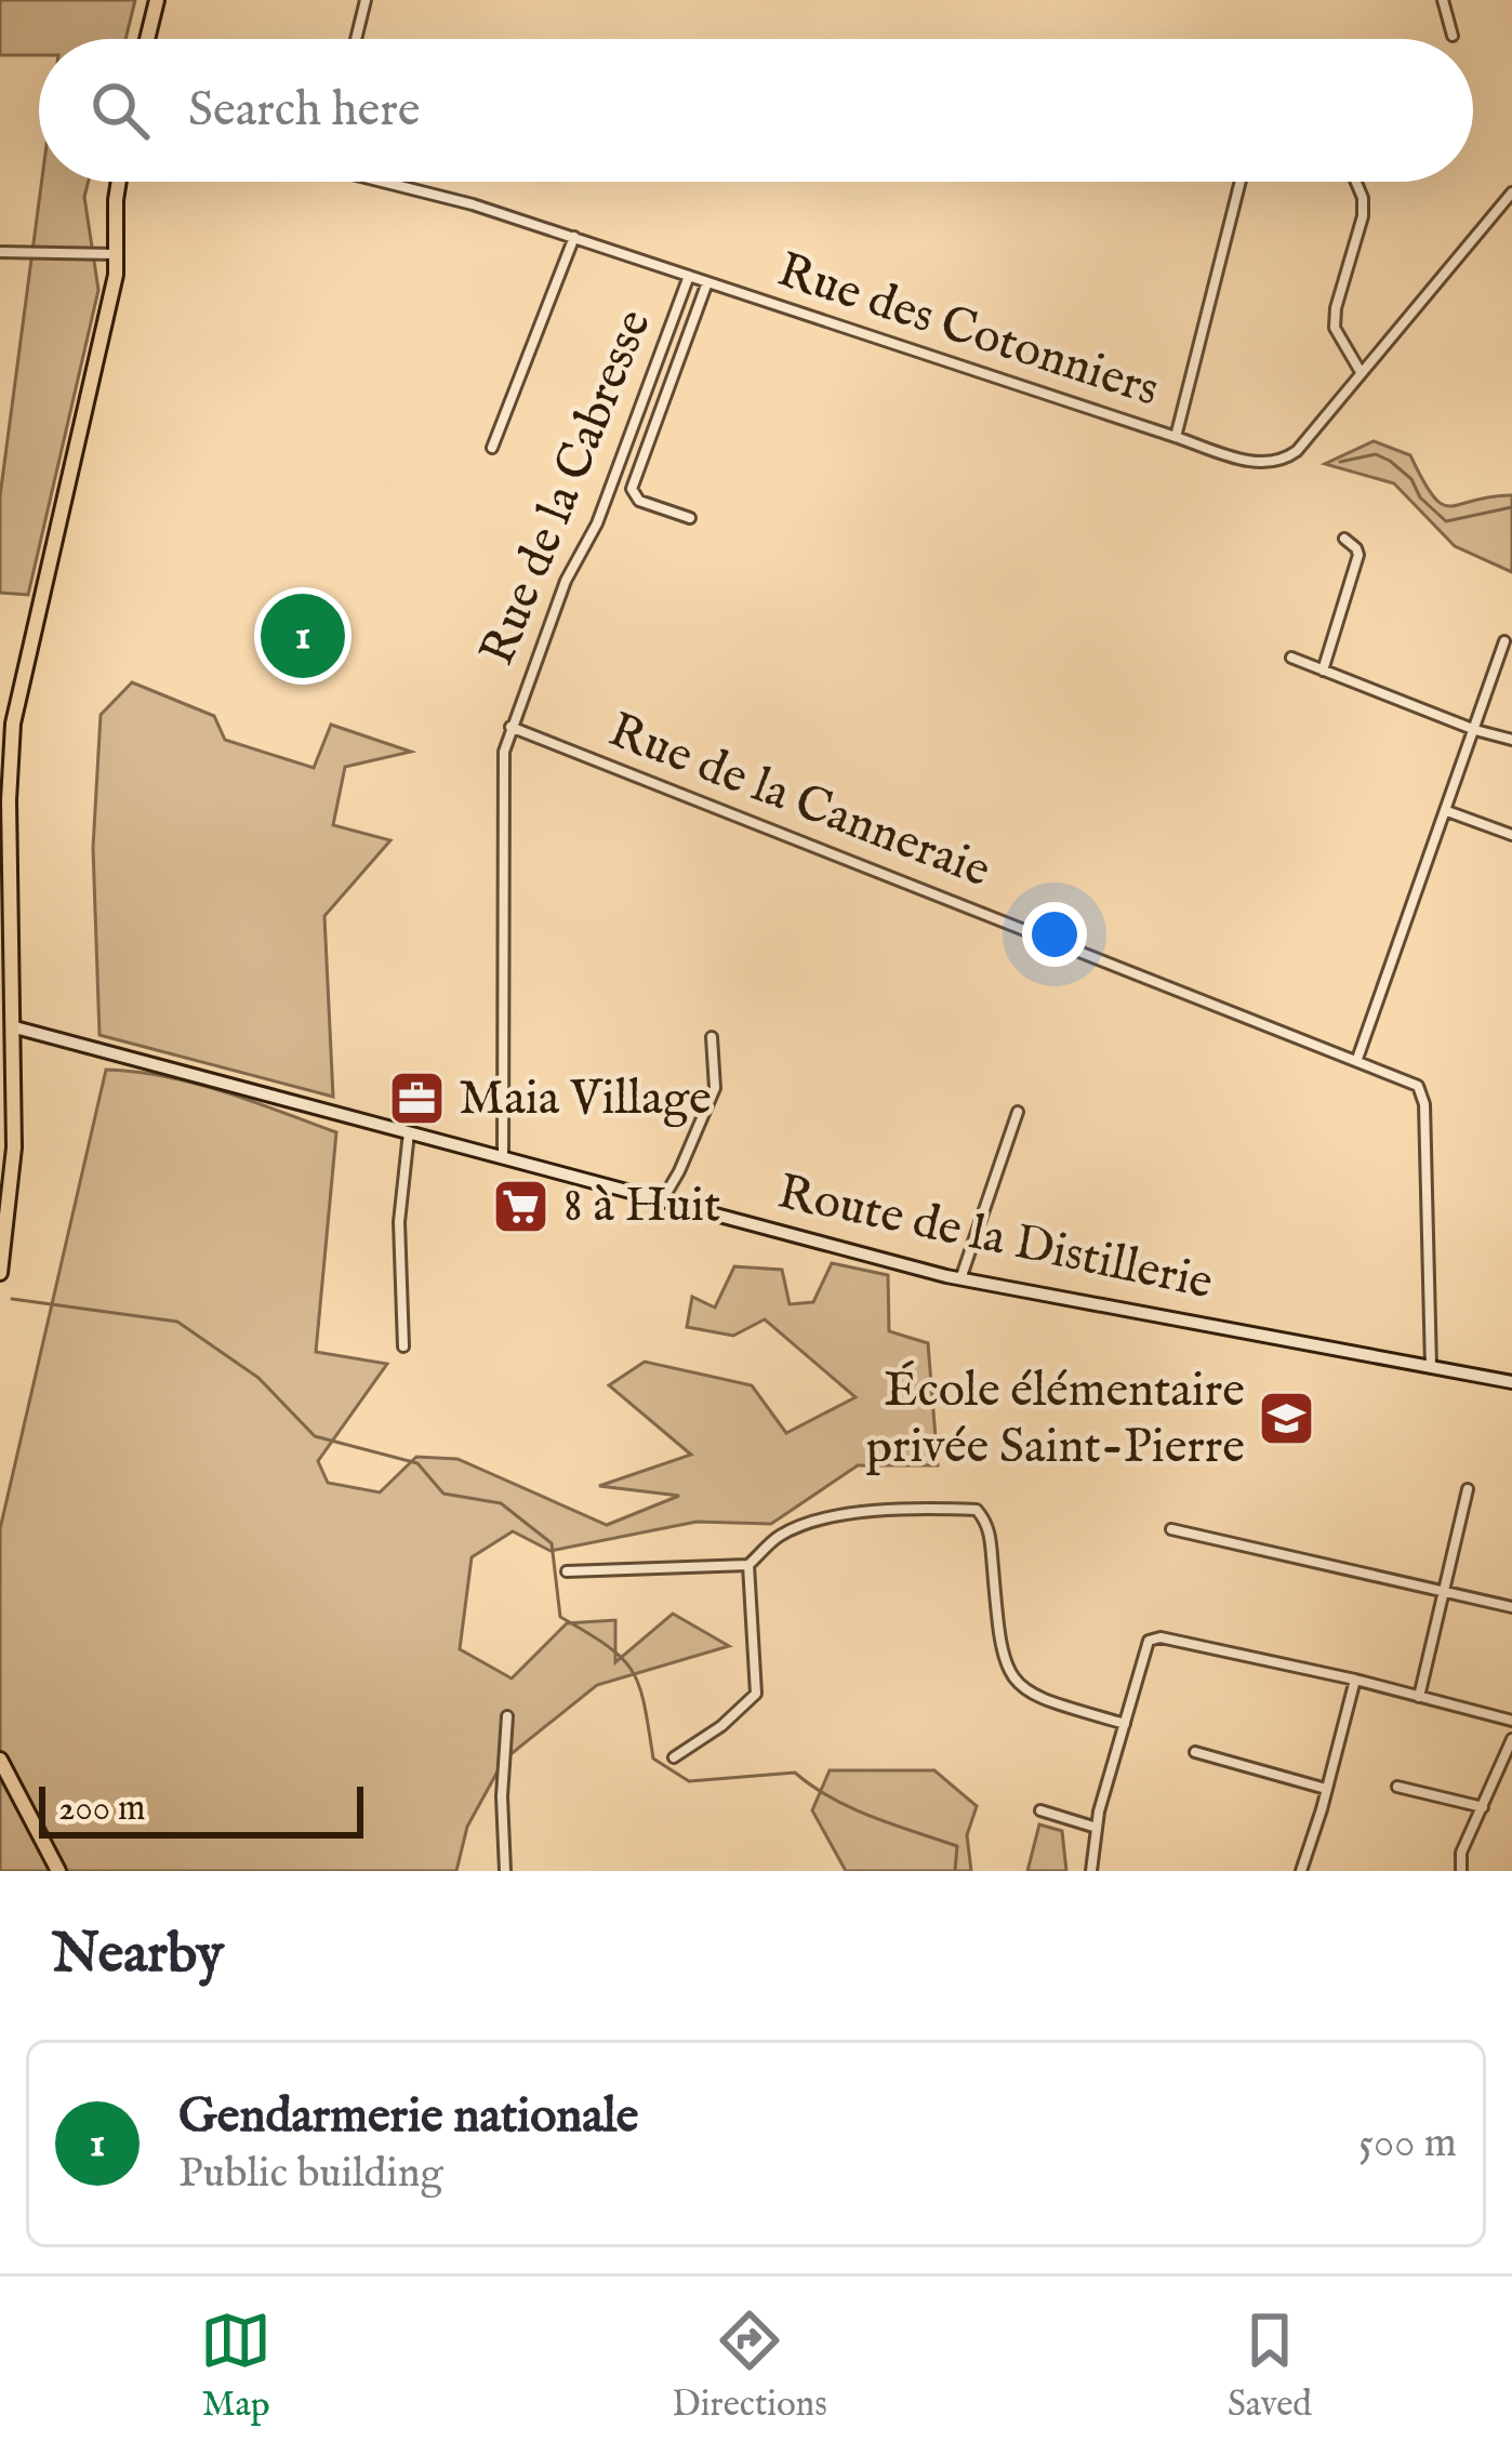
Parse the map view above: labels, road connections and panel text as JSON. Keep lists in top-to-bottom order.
{
  "streets": {
    "street": [
      "Rue des Cotonniers",
      "Rue de la Cabresse",
      "Rue de la Canneraie",
      "Route de la Distillerie"
    ]
  },
  "crossings": [
    ["Rue des Cotonniers", "Rue de la Cabresse"],
    ["Rue de la Cabresse", "Rue de la Canneraie"],
    ["Rue de la Canneraie", "Route de la Distillerie"]
  ],
  "places": {
    "office": ["Maia Village"],
    "supermarket": ["8 à Huit"],
    "school or university": ["École élémentaire privée Saint-Pierre"]
  },
  "scale_bar": "200 m",
  "page": {
    "search": "Search here",
    "pins": "1",
    "scale": "200 m",
    "heading": "Nearby",
    "list": [
      {
        "mark": "1",
        "name": "Gendarmerie nationale",
        "note": "Public building",
        "value": "500 m"
      }
    ],
    "nav": ["Map", "Directions", "Saved"]
  }
}
